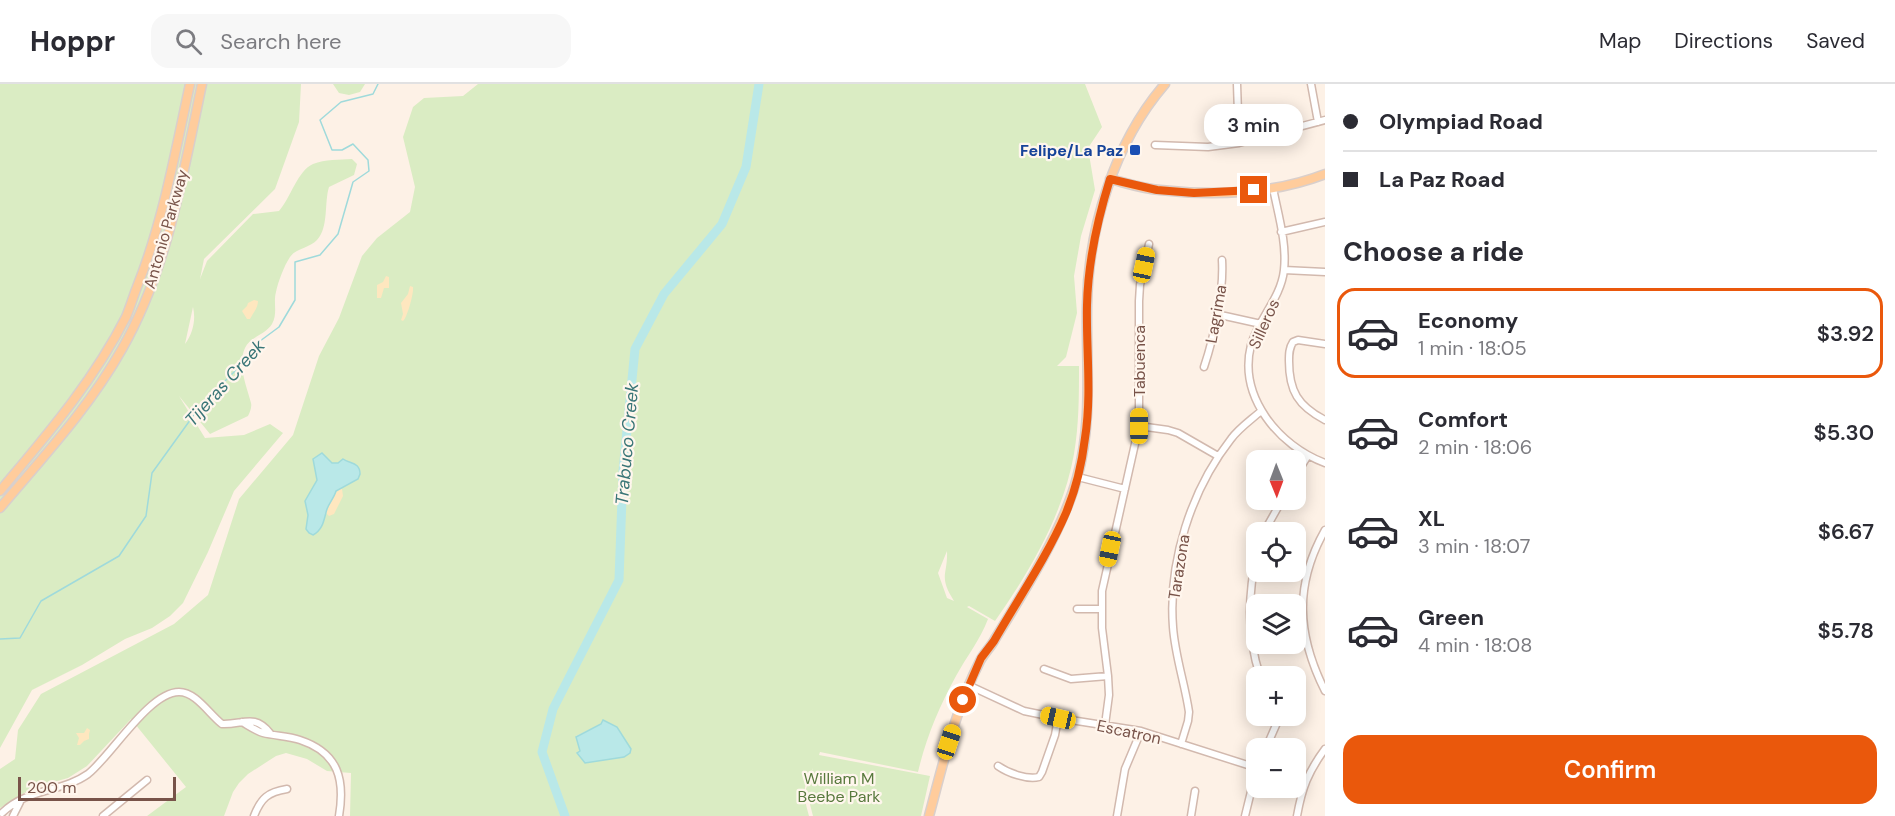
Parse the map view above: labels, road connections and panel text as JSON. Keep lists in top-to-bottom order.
{
  "streets": {
    "main road": ["Antonio Parkway"],
    "street": [
      "Lagrima",
      "Silleros",
      "Tabuenca",
      "Tarazona",
      "Escatron"
    ]
  },
  "crossings": [
    ["Silleros", "Tarazona"],
    ["Tabuenca", "Escatron"],
    ["Tarazona", "Escatron"]
  ],
  "water": ["Tijeras Creek", "Trabuco Creek"],
  "parks": ["William M Beebe Park"],
  "places": {
    "transit": ["Felipe/La Paz"]
  },
  "scale_bar": "200 m",
  "north": "bottom",
  "page": {
    "header": "Hoppr",
    "search": "Search here",
    "nav": ["Map", "Directions", "Saved"],
    "banner": ["Olympiad Road", "La Paz Road"],
    "bubble": "3 min",
    "heading": "Choose a ride",
    "list": [
      {
        "name": "Economy",
        "note": "1 min · 18:05",
        "value": "$3.92"
      },
      {
        "name": "Comfort",
        "note": "2 min · 18:06",
        "value": "$5.30"
      },
      {
        "name": "XL",
        "note": "3 min · 18:07",
        "value": "$6.67"
      },
      {
        "name": "Green",
        "note": "4 min · 18:08",
        "value": "$5.78"
      }
    ],
    "map_buttons": ["+", "−"],
    "buttons": "Confirm",
    "scale": "200 m"
  }
}
